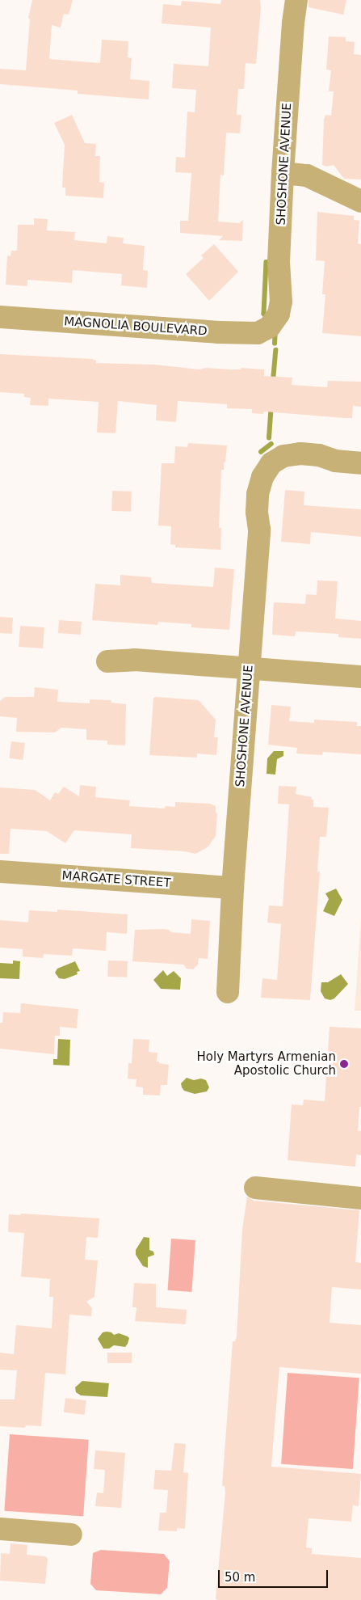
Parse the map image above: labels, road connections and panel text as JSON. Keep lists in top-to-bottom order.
{
  "streets": {
    "street": ["SHOSHONE AVENUE", "MAGNOLIA BOULEVARD", "MARGATE STREET"]
  },
  "crossings": [
    ["SHOSHONE AVENUE", "MAGNOLIA BOULEVARD"],
    ["SHOSHONE AVENUE", "MARGATE STREET"]
  ],
  "places": ["Holy Martyrs Armenian Apostolic Church"],
  "scale_bar": "50 m"
}
